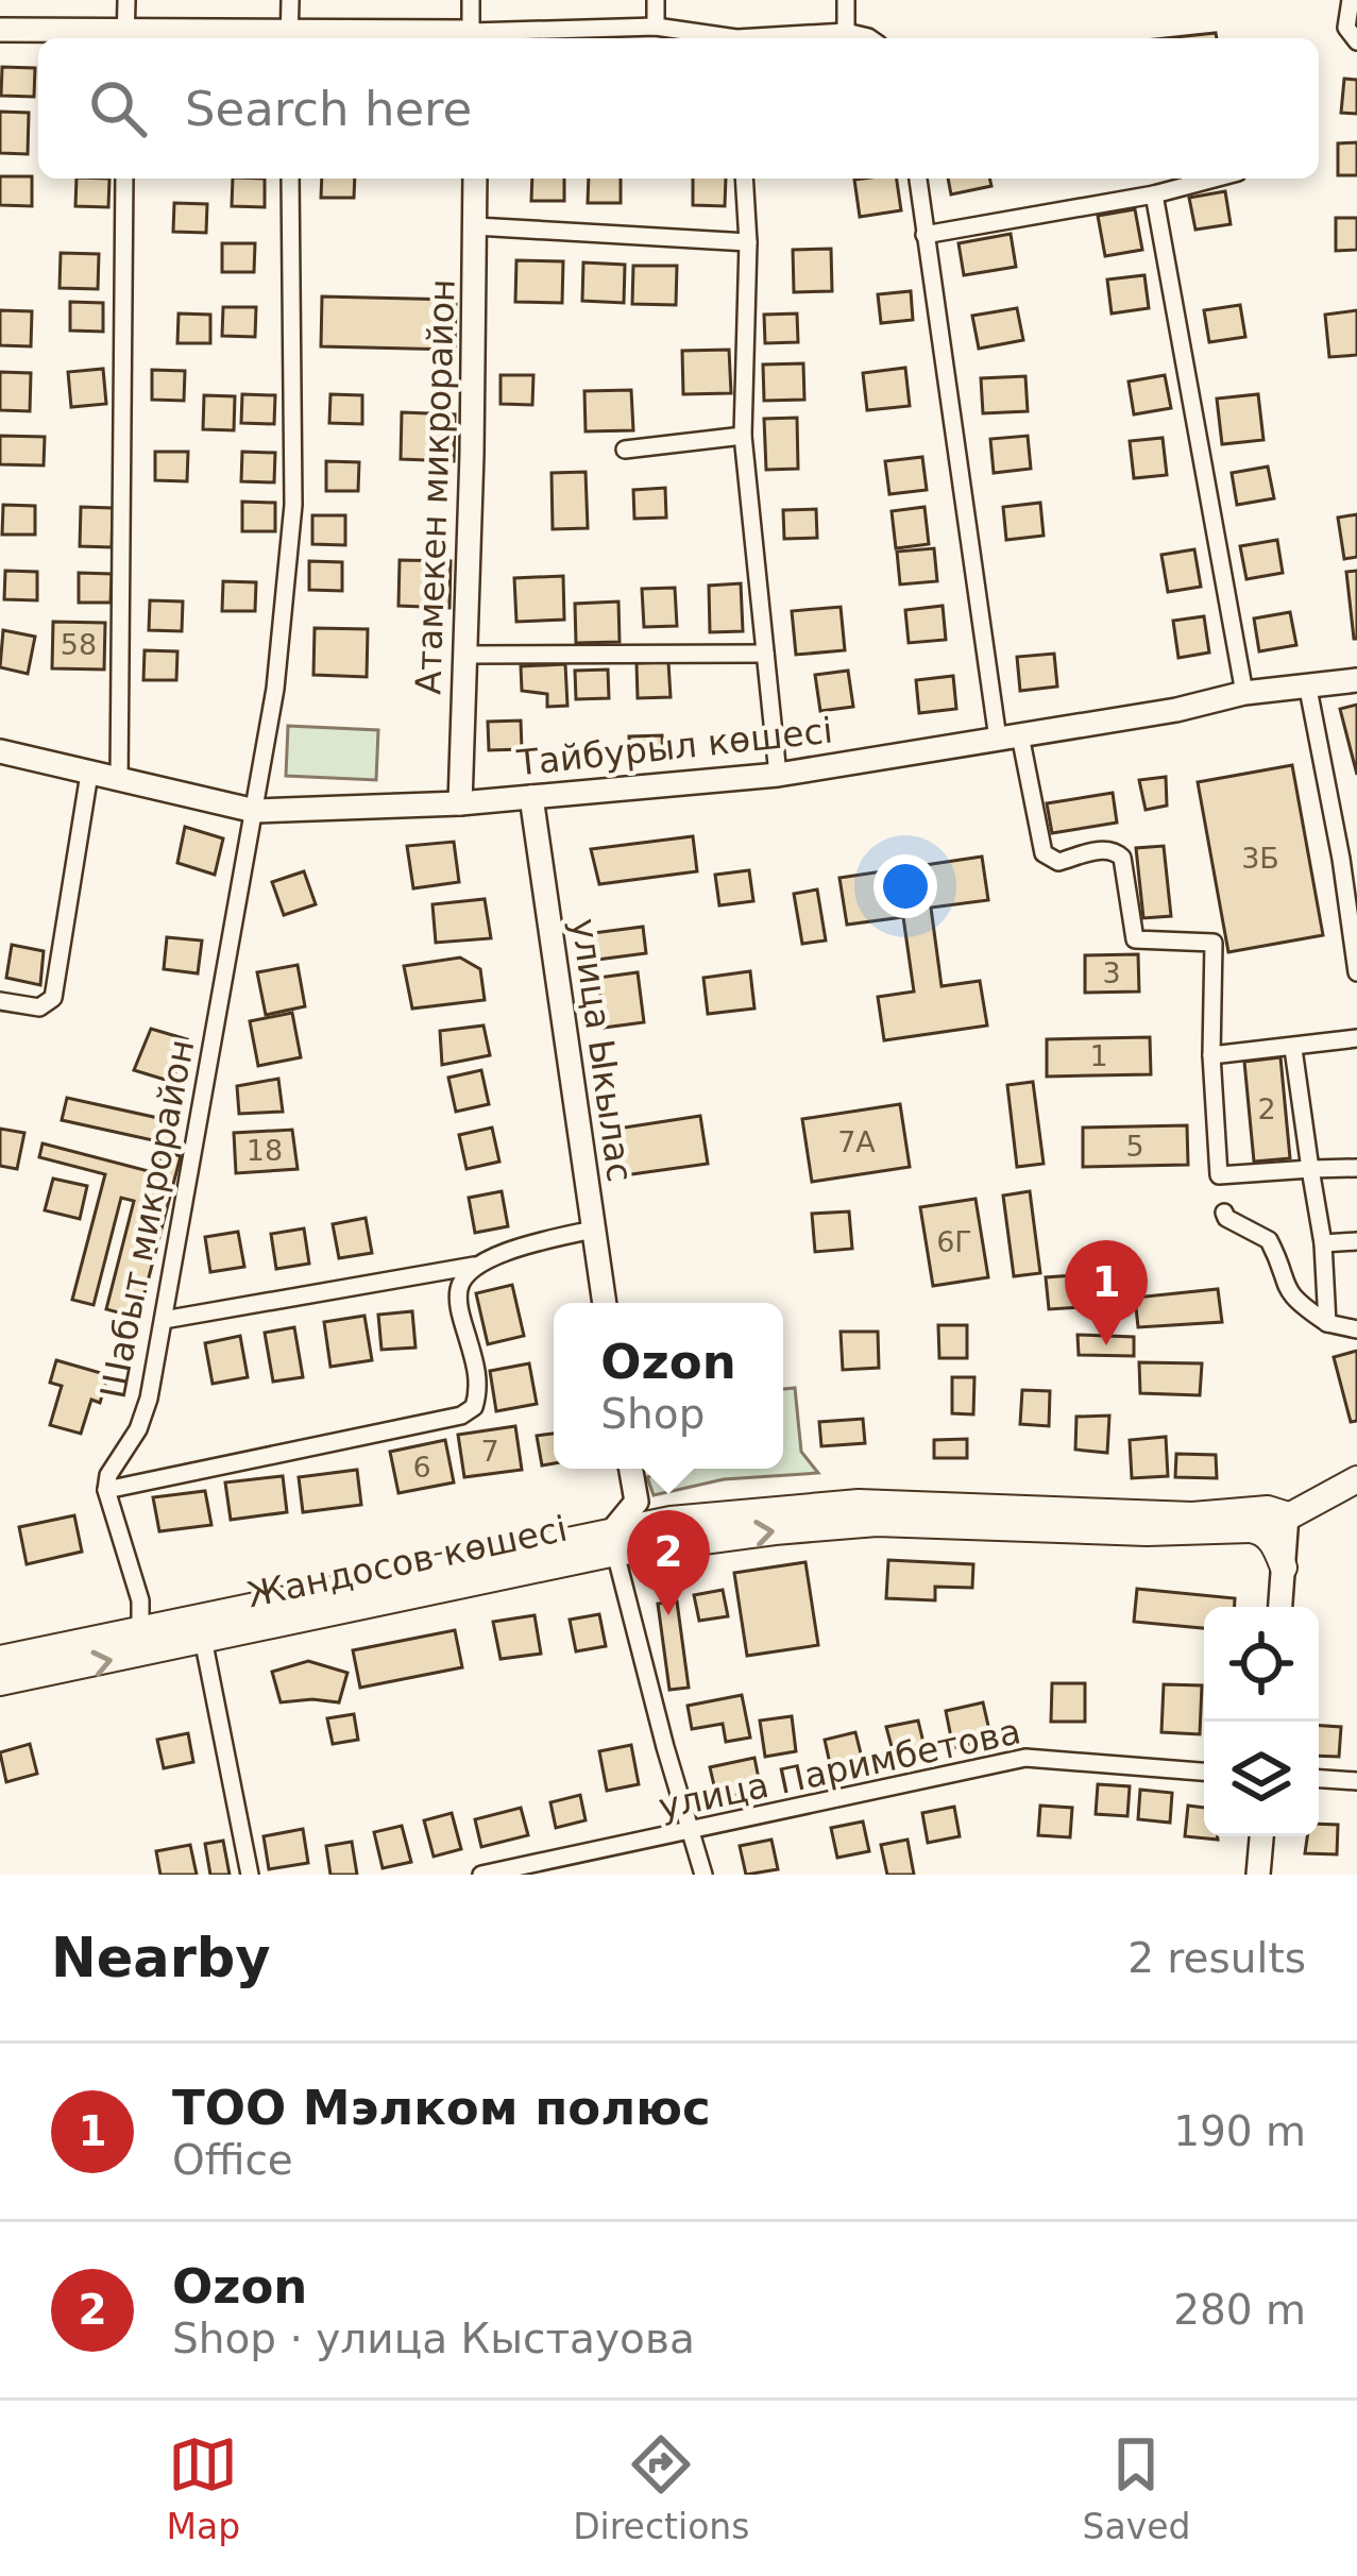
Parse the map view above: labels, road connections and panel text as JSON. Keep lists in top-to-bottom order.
{
  "streets": {
    "main road": ["Жандосов көшесі"],
    "street": [
      "Атамекен микрорайон",
      "Тайбурыл көшесі",
      "улица Ыкылас",
      "Шабыт микрорайон",
      "улица Паримбетова"
    ]
  },
  "crossings": [
    ["Атамекен микрорайон", "Тайбурыл көшесі"],
    ["Тайбурыл көшесі", "улица Ыкылас"],
    ["Тайбурыл көшесі", "Шабыт микрорайон"]
  ],
  "house_numbers": [
    "58",
    "3Б",
    "3",
    "1",
    "2",
    "7А",
    "5",
    "18",
    "6Г",
    "7",
    "6"
  ],
  "page": {
    "search": "Search here",
    "pins": ["1", "2"],
    "popup": ["Ozon", "Shop"],
    "heading": ["Nearby", "2 results"],
    "list": [
      {
        "mark": "1",
        "name": "ТОО Мэлком полюс",
        "note": "Office",
        "value": "190 m"
      },
      {
        "mark": "2",
        "name": "Ozon",
        "note": "Shop · улица Кыстауова",
        "value": "280 m"
      }
    ],
    "nav": ["Map", "Directions", "Saved"]
  }
}
